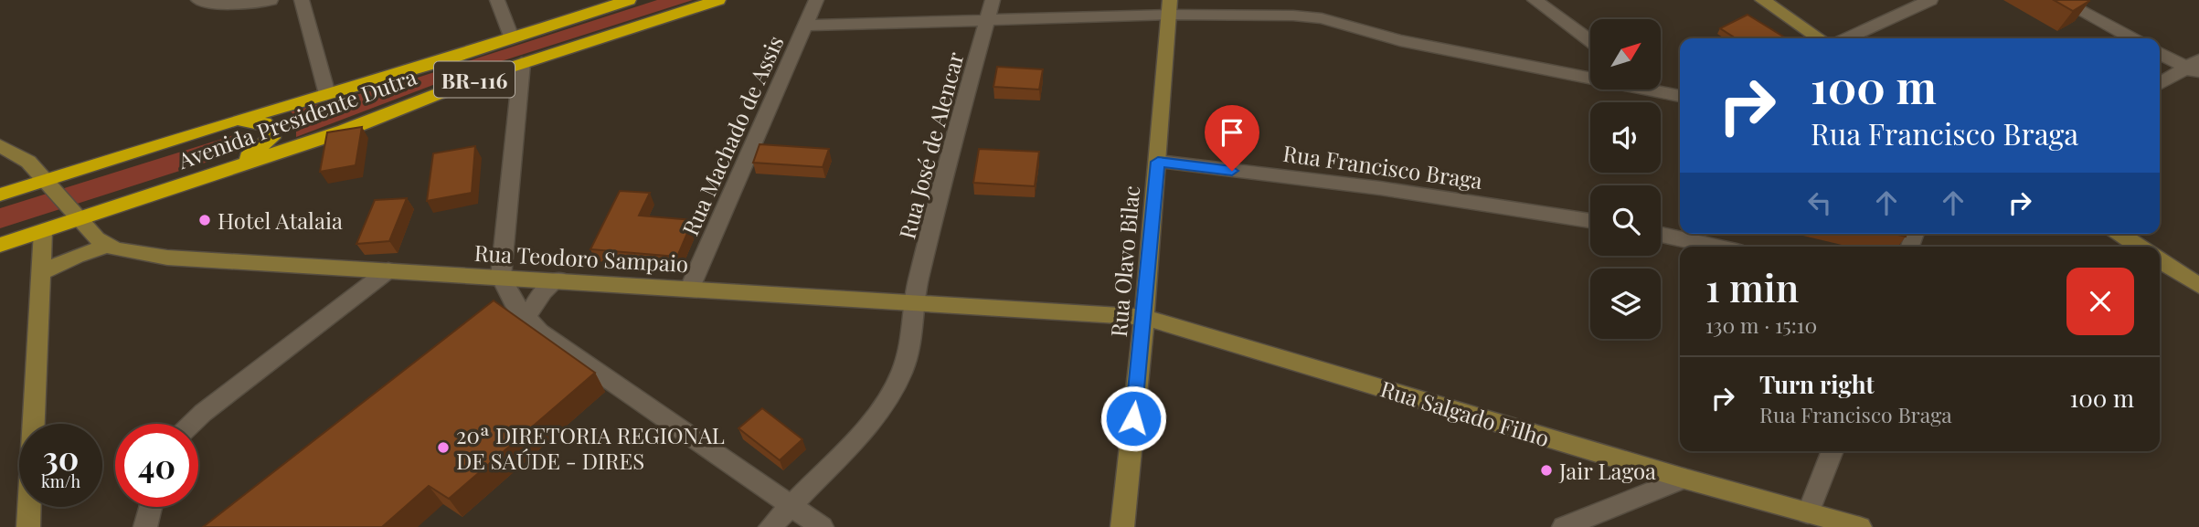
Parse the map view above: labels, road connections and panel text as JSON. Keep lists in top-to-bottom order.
{
  "streets": {
    "highway": ["BR-116", "Avenida Presidente Dutra"],
    "street": [
      "Rua Machado de Assis",
      "Rua José de Alencar",
      "Rua Francisco Braga",
      "Rua Teodoro Sampaio",
      "Rua Olavo Bilac",
      "Rua Salgado Filho"
    ]
  },
  "crossings": [
    ["Avenida Presidente Dutra", "Rua Teodoro Sampaio"],
    ["Rua Machado de Assis", "Rua Teodoro Sampaio"],
    ["Rua José de Alencar", "Rua Teodoro Sampaio"],
    ["Rua Francisco Braga", "Rua Olavo Bilac"],
    ["Rua Teodoro Sampaio", "Rua Olavo Bilac"],
    ["Rua Teodoro Sampaio", "Rua Salgado Filho"],
    ["Rua Olavo Bilac", "Rua Salgado Filho"]
  ],
  "places": ["Hotel Atalaia", "20ª DIRETORIA REGIONAL DE SAÚDE - DIRES", "Jair Lagoa"],
  "north": "top right",
  "page": {
    "turn": ["100 m", "Rua Francisco Braga"],
    "heading": ["1 min", "130 m · 15:10"],
    "list": [
      {
        "name": "Turn right",
        "note": "Rua Francisco Braga",
        "value": "100 m"
      }
    ],
    "speed": "30 km/h",
    "limit": "40"
  }
}
